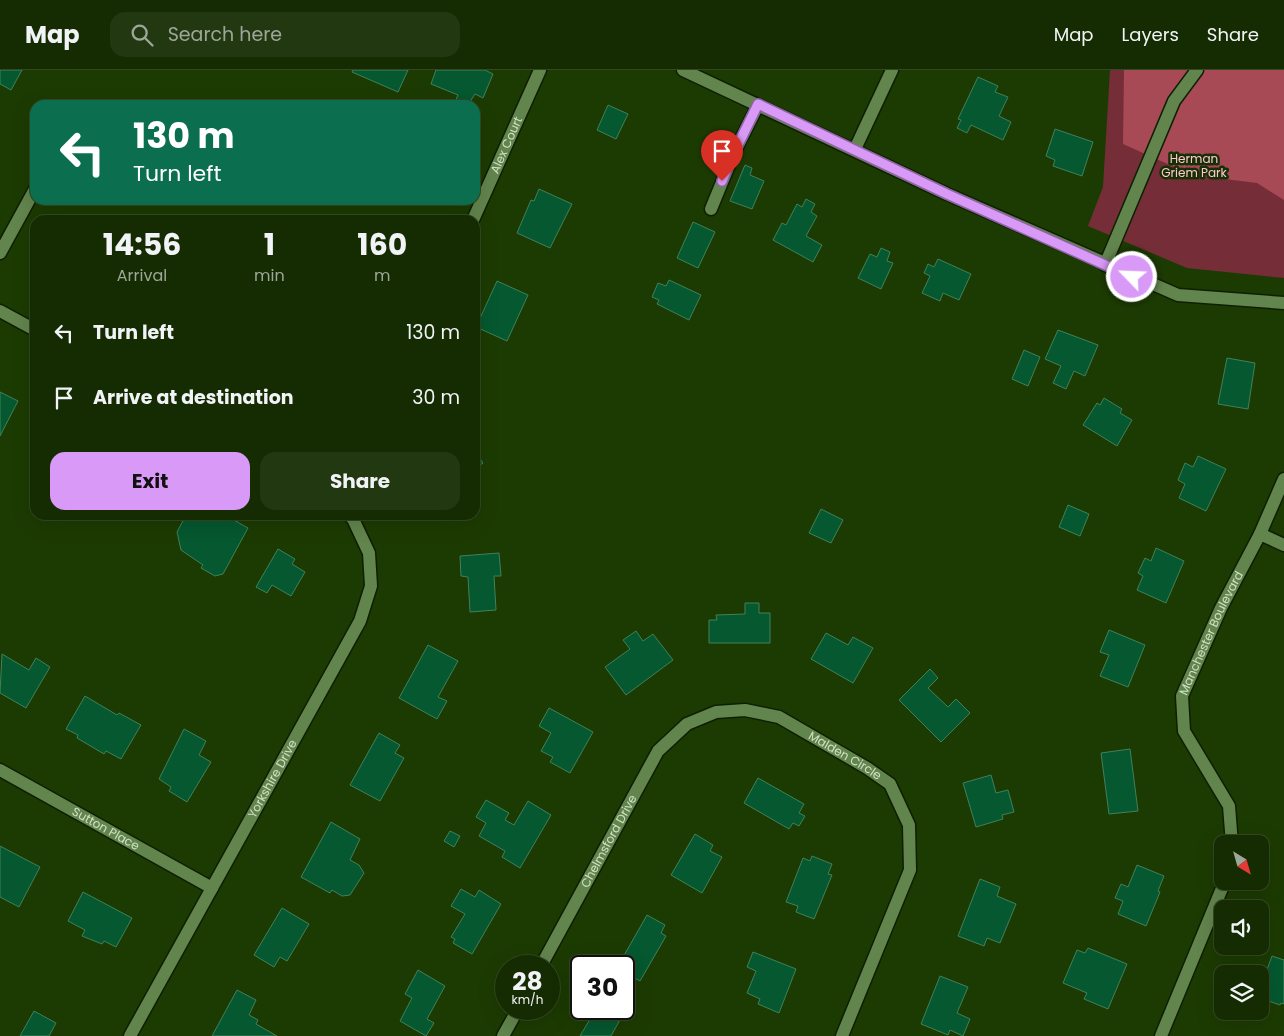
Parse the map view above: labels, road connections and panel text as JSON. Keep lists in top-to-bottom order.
{
  "streets": {
    "street": [
      "Alex Court",
      "Manchester Boulevard",
      "Malden Circle",
      "Yorkshire Drive",
      "Sutton Place",
      "Chelmsford Drive"
    ]
  },
  "crossings": [
    ["Malden Circle", "Chelmsford Drive"],
    ["Yorkshire Drive", "Sutton Place"]
  ],
  "parks": ["Herman Griem Park"],
  "north": "bottom right",
  "page": {
    "header": "Map",
    "search": "Search here",
    "nav": ["Map", "Layers", "Share"],
    "turn": ["130 m", "Turn left"],
    "eta": [
      "14:56",
      "Arrival",
      "1",
      "min",
      "160",
      "m"
    ],
    "list": [
      {
        "name": "Turn left",
        "value": "130 m"
      },
      {
        "name": "Arrive at destination",
        "value": "30 m"
      }
    ],
    "buttons": ["Exit", "Share"],
    "speed": "28 km/h",
    "limit": "30"
  }
}
